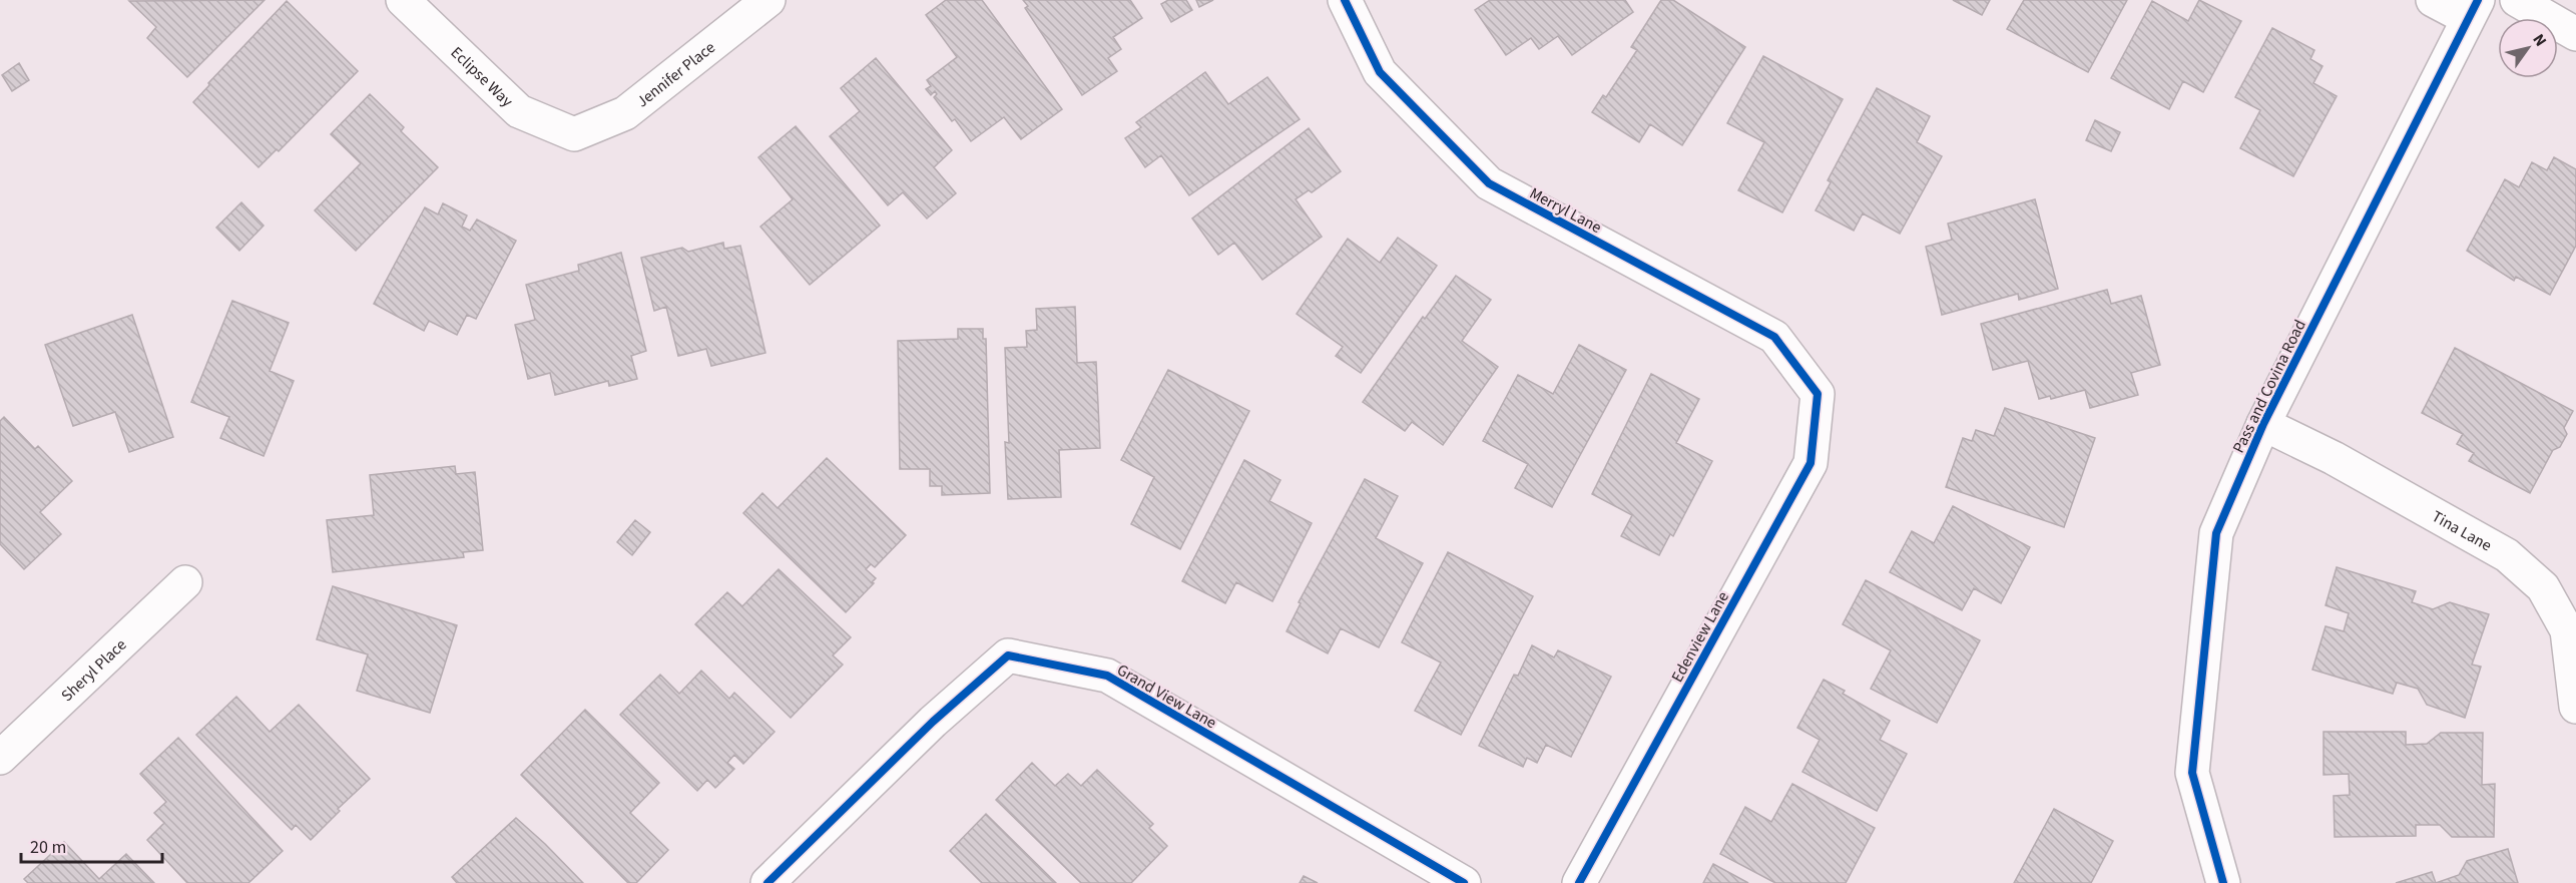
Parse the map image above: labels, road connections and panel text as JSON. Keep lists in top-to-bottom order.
{
  "streets": {
    "street": [
      "Jennifer Place",
      "Eclipse Way",
      "Merryl Lane",
      "Pass and Covina Road",
      "Tina Lane",
      "Edenview Lane",
      "Sheryl Place",
      "Grand View Lane"
    ]
  },
  "crossings": [
    ["Jennifer Place", "Eclipse Way"],
    ["Merryl Lane", "Edenview Lane"],
    ["Pass and Covina Road", "Tina Lane"]
  ],
  "scale_bar": "20 m",
  "north": "top right"
}
